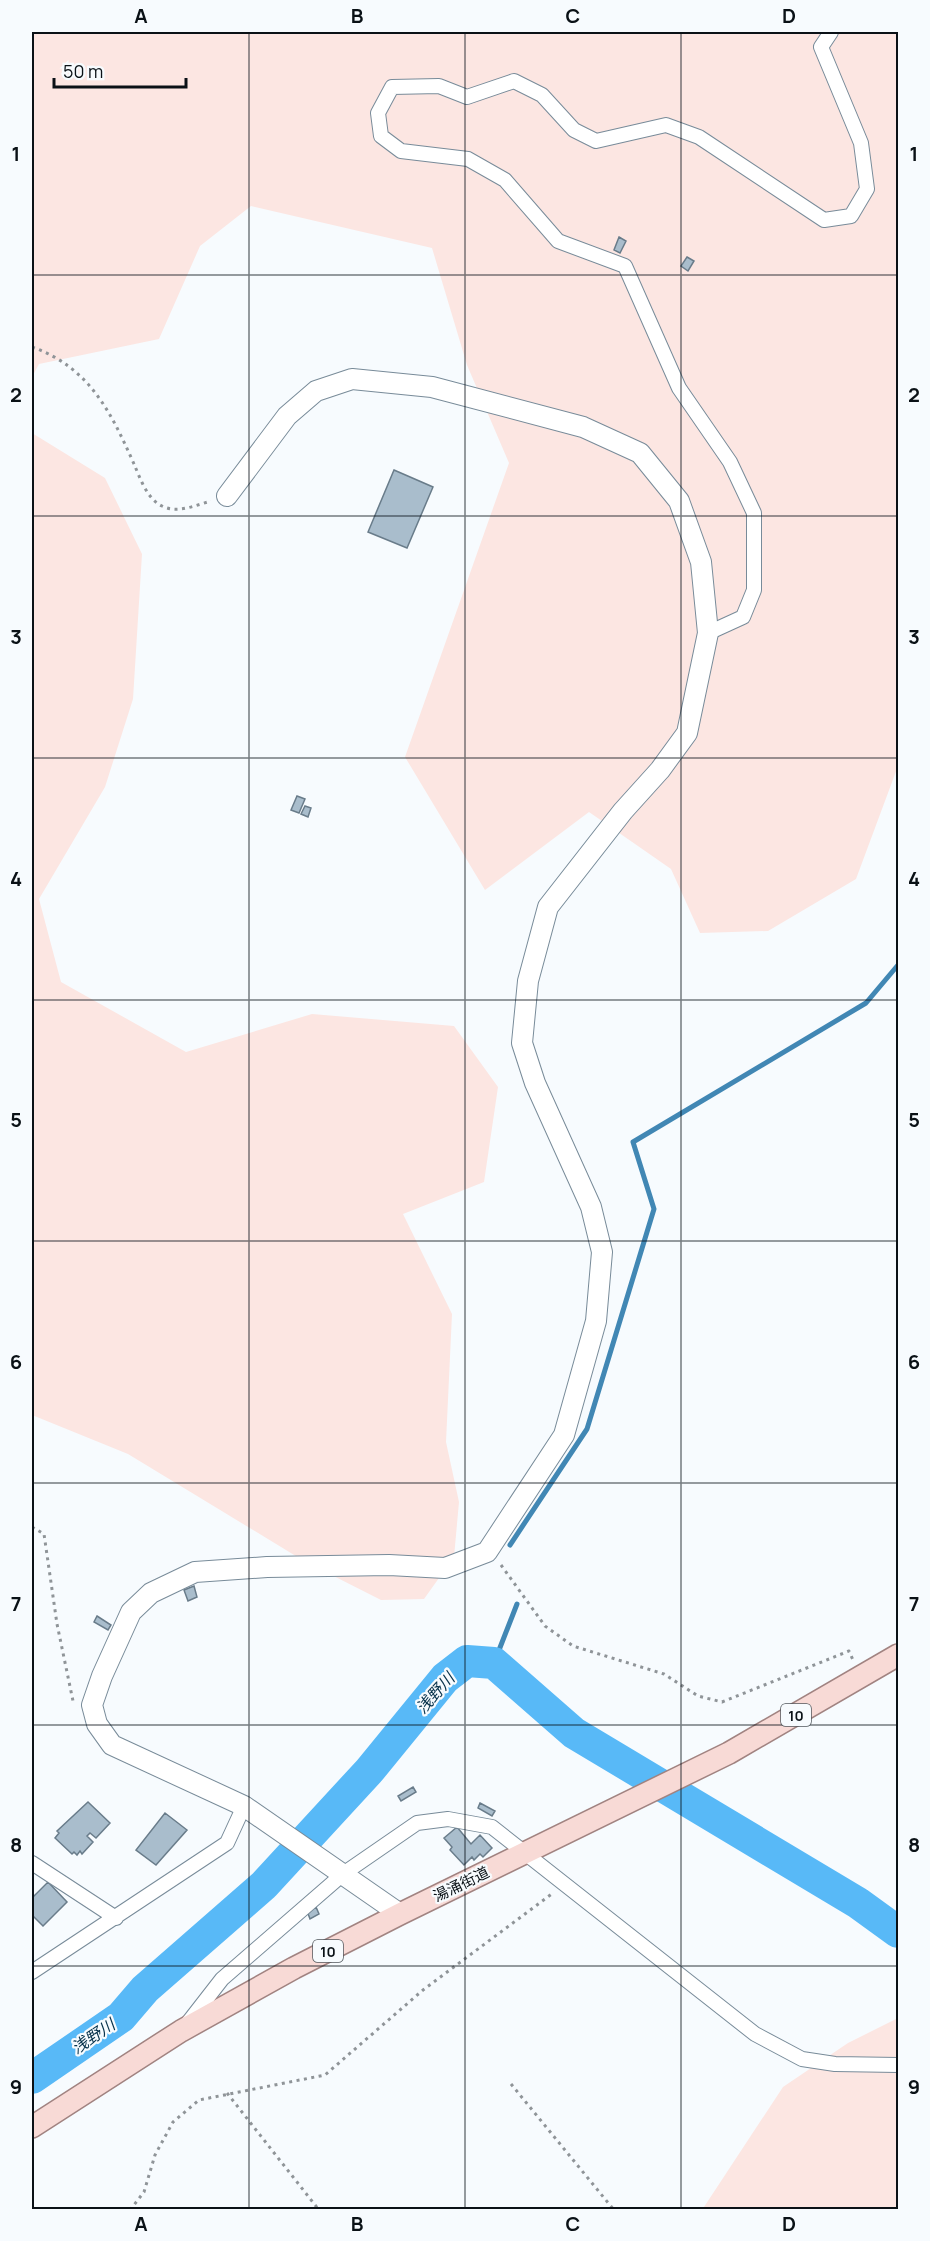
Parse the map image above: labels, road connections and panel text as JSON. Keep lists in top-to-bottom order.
{
  "streets": {
    "main road": ["10", "湯涌街道"]
  },
  "water": ["浅野川"],
  "scale_bar": "50 m",
  "grid": {
    "columns": [
      "A",
      "B",
      "C",
      "D"
    ],
    "rows": [
      "1",
      "2",
      "3",
      "4",
      "5",
      "6",
      "7",
      "8",
      "9"
    ]
  }
}
